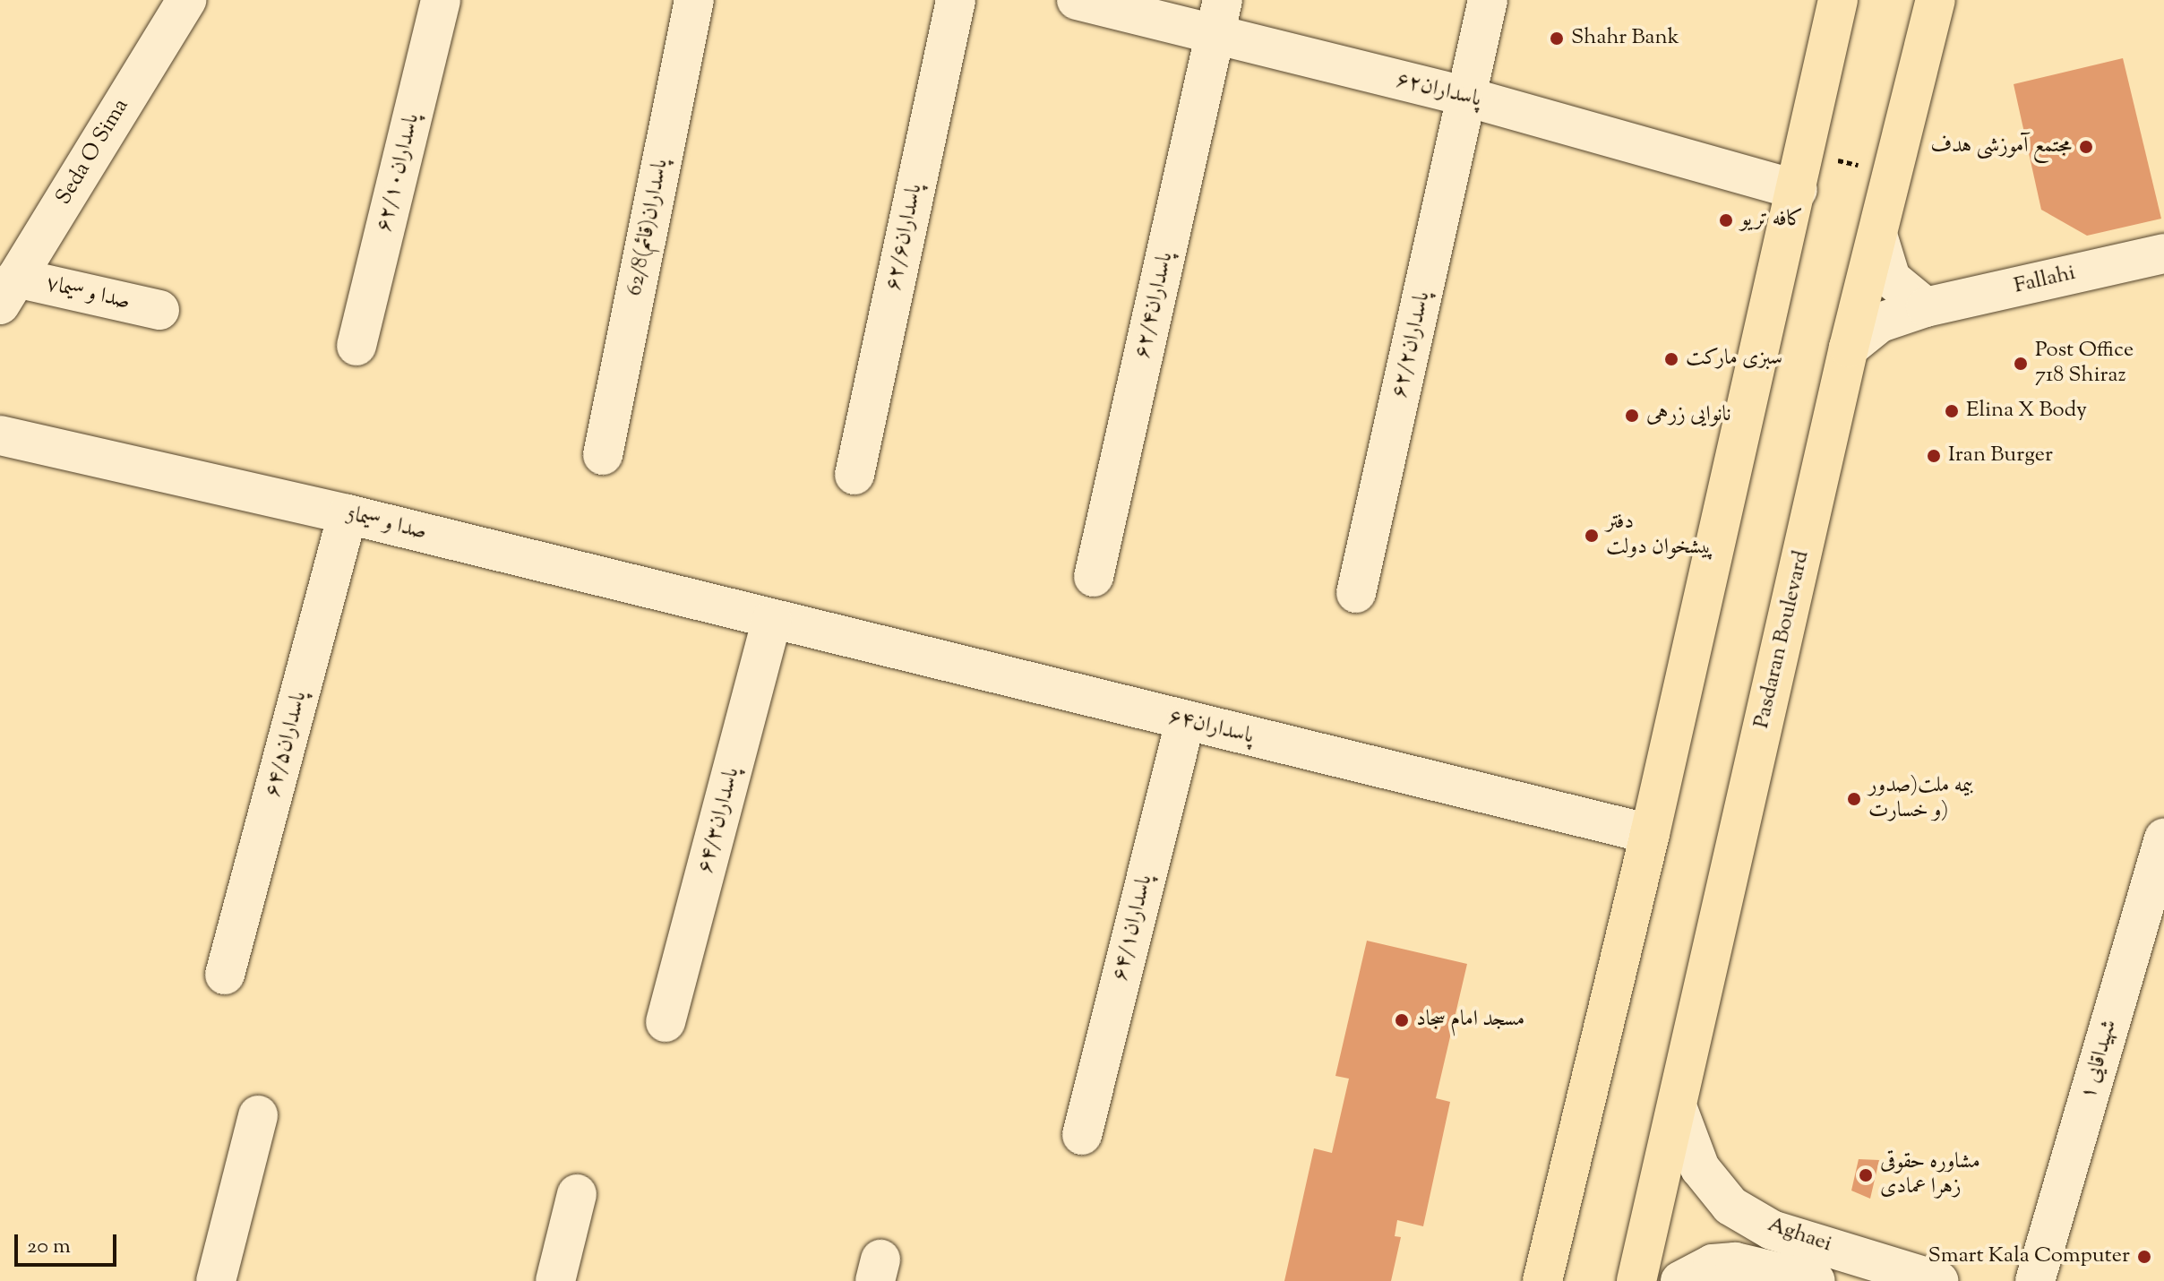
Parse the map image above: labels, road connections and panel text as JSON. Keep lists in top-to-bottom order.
{
  "streets": {
    "main road": ["Pasdaran Boulevard"],
    "street": [
      "پاسداران۶۲",
      "Seda O Sima",
      "پاسداران۶۲/۱۰",
      "62/8پاسداران(قائم)",
      "پاسداران۶۲/۶",
      "Fallahi",
      "صدا و سیما۷",
      "پاسداران۶۲/۴",
      "پاسداران۶۲/۲",
      "5صدا و سیما",
      "پاسداران۶۴",
      "پاسداران۶۴/۵",
      "پاسداران۶۴/۳",
      "پاسداران۶۴/۱",
      "۱ شهیداقایی",
      "Aghaei"
    ]
  },
  "crossings": [
    ["پاسداران۶۲", "پاسداران۶۲/۴"],
    ["پاسداران۶۲", "پاسداران۶۲/۲"],
    ["Seda O Sima", "صدا و سیما۷"],
    ["Fallahi", "Pasdaran Boulevard"],
    ["5صدا و سیما", "پاسداران۶۴"],
    ["5صدا و سیما", "پاسداران۶۴/۵"],
    ["5صدا و سیما", "پاسداران۶۴/۳"],
    ["Pasdaran Boulevard", "Aghaei"],
    ["پاسداران۶۴", "پاسداران۶۴/۳"],
    ["پاسداران۶۴", "پاسداران۶۴/۱"]
  ],
  "places": [
    "Shahr Bank",
    "مجتمع آموزشی هدف",
    "کافه تریو",
    "سبزی مارکت",
    "Post Office 718 Shiraz",
    "Elina X Body",
    "نانوایی زرهی",
    "Iran Burger",
    "دفتر پیشخوان دولت",
    "بیمه ملت(صدور و خسارت)",
    "مسجد امام سجاد",
    "مشاوره حقوقی زهرا عمادی",
    "Smart Kala Computer"
  ],
  "scale_bar": "20 m"
}
